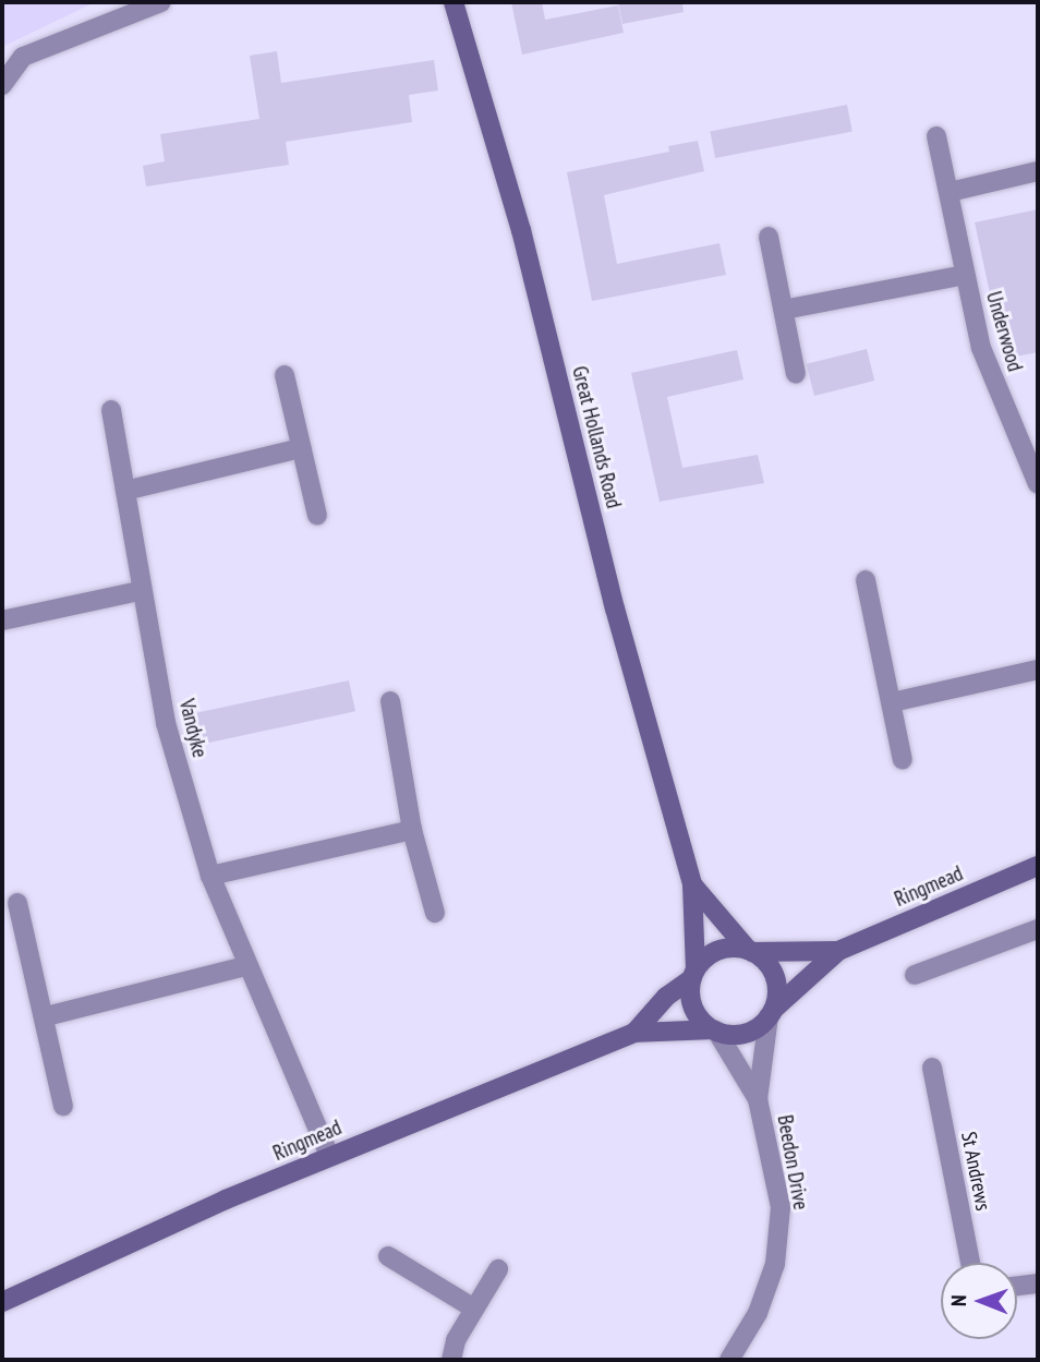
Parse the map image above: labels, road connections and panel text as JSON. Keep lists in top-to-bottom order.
{
  "streets": {
    "street": [
      "Underwood",
      "Great Hollands Road",
      "Vandyke",
      "Ringmead",
      "Beedon Drive",
      "St Andrews"
    ]
  },
  "crossings": [
    ["Great Hollands Road", "Ringmead"],
    ["Great Hollands Road", "Beedon Drive"],
    ["Vandyke", "Ringmead"],
    ["Ringmead", "Beedon Drive"]
  ],
  "north": "left"
}
